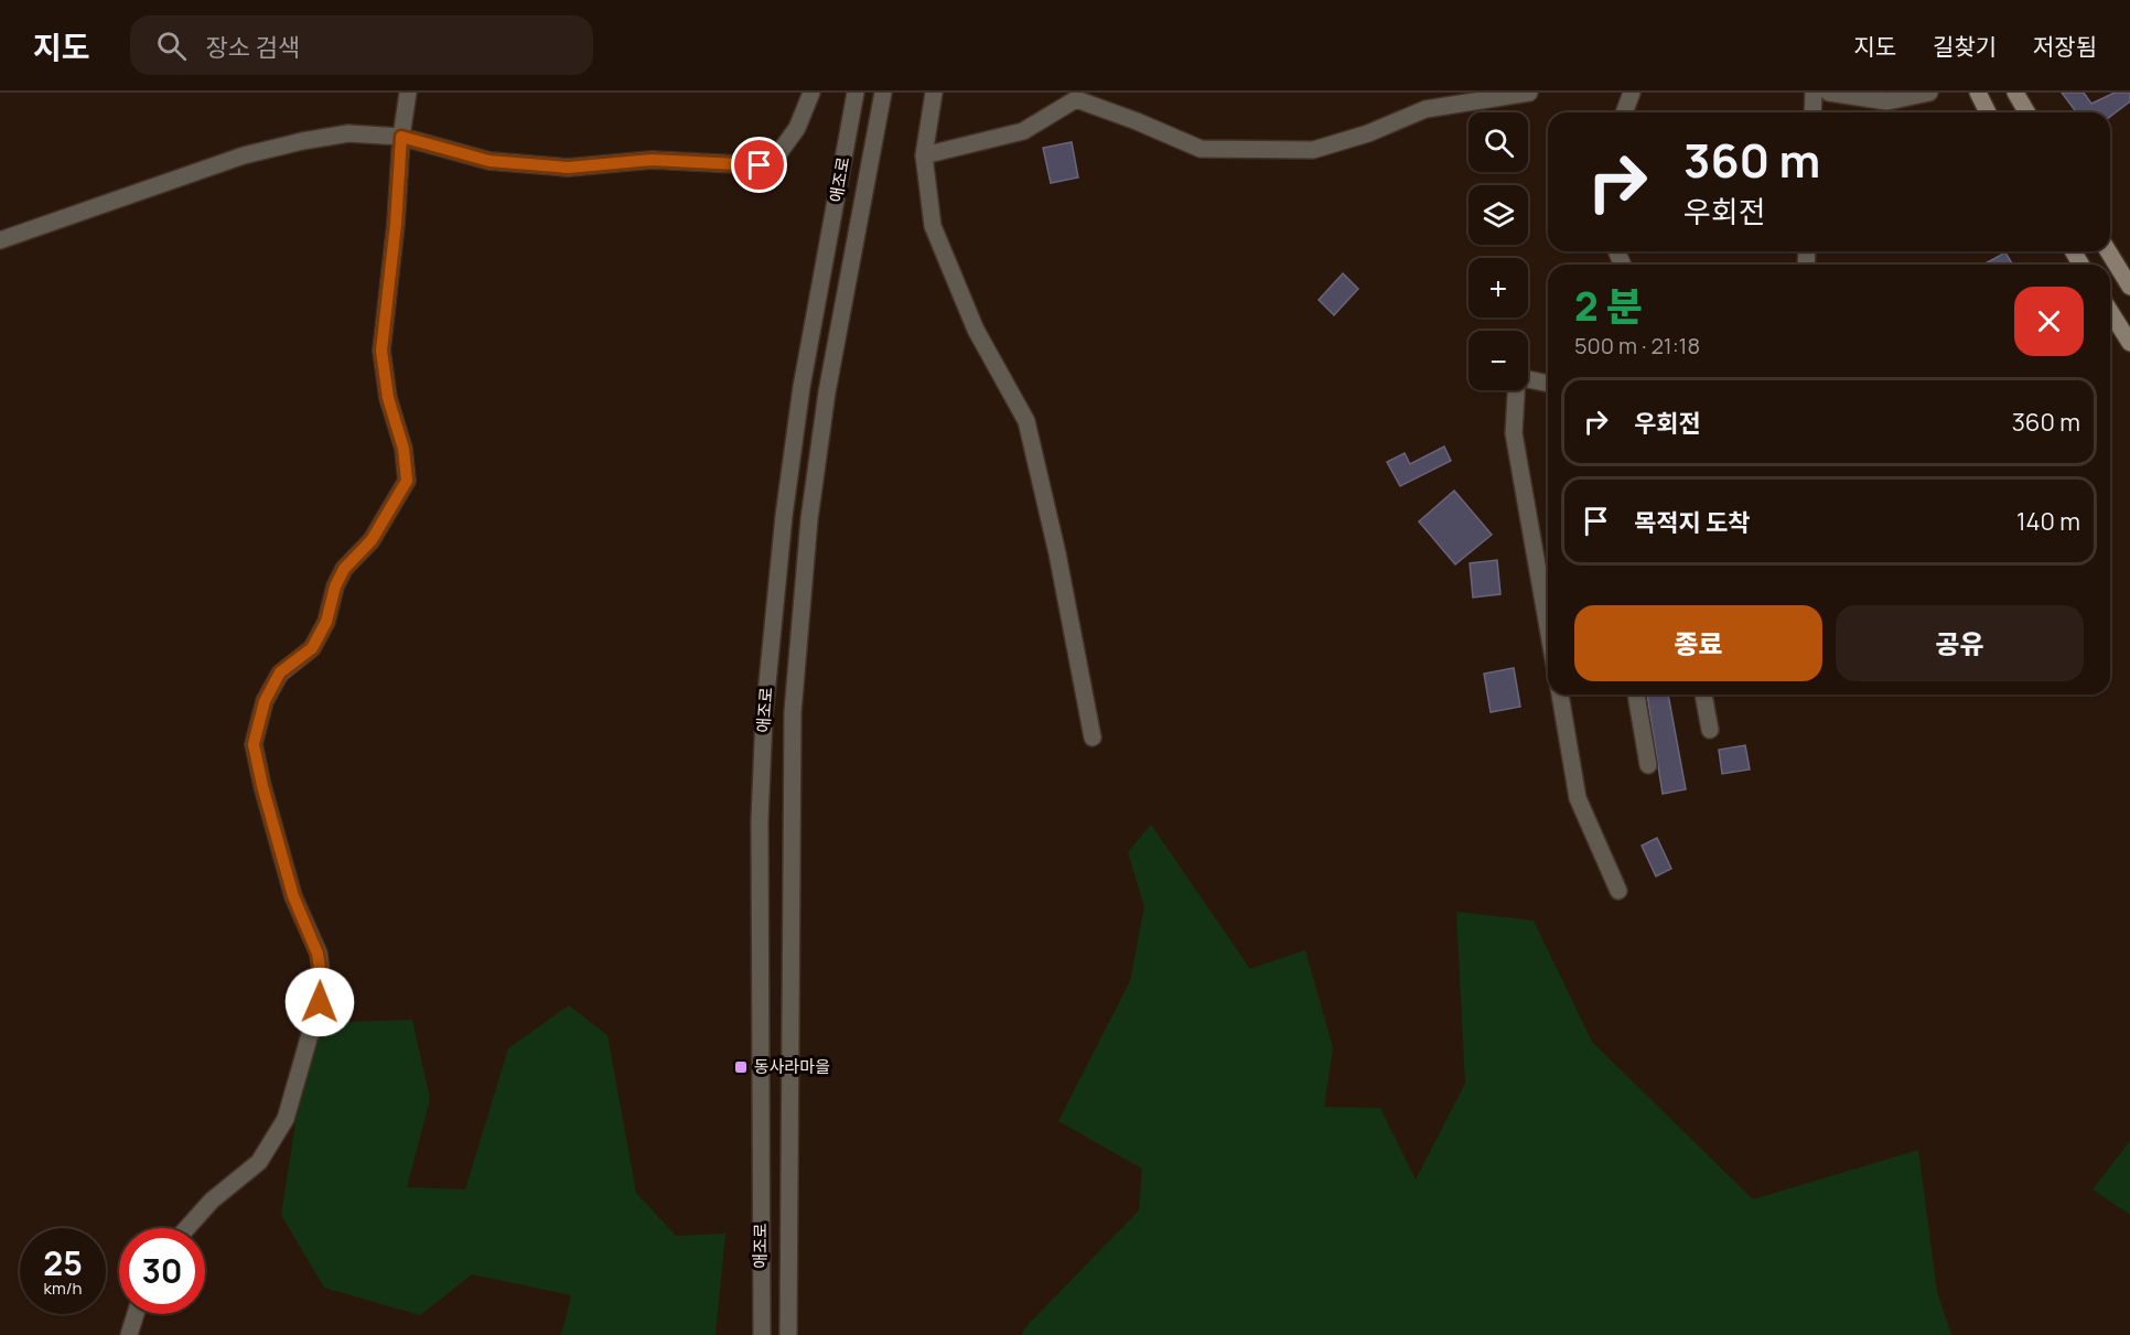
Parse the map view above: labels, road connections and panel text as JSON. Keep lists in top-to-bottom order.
{
  "streets": {
    "street": ["애조로"]
  },
  "places": {
    "transit": ["동사라마을"]
  },
  "page": {
    "header": "지도",
    "search": "장소 검색",
    "nav": ["지도", "길찾기", "저장됨"],
    "map_buttons": ["+", "−"],
    "turn": ["360 m", "우회전"],
    "heading": ["2 분", "500 m · 21:18"],
    "list": [
      {
        "name": "우회전",
        "value": "360 m"
      },
      {
        "name": "목적지 도착",
        "value": "140 m"
      }
    ],
    "buttons": ["종료", "공유"],
    "speed": "25 km/h",
    "limit": "30"
  }
}
